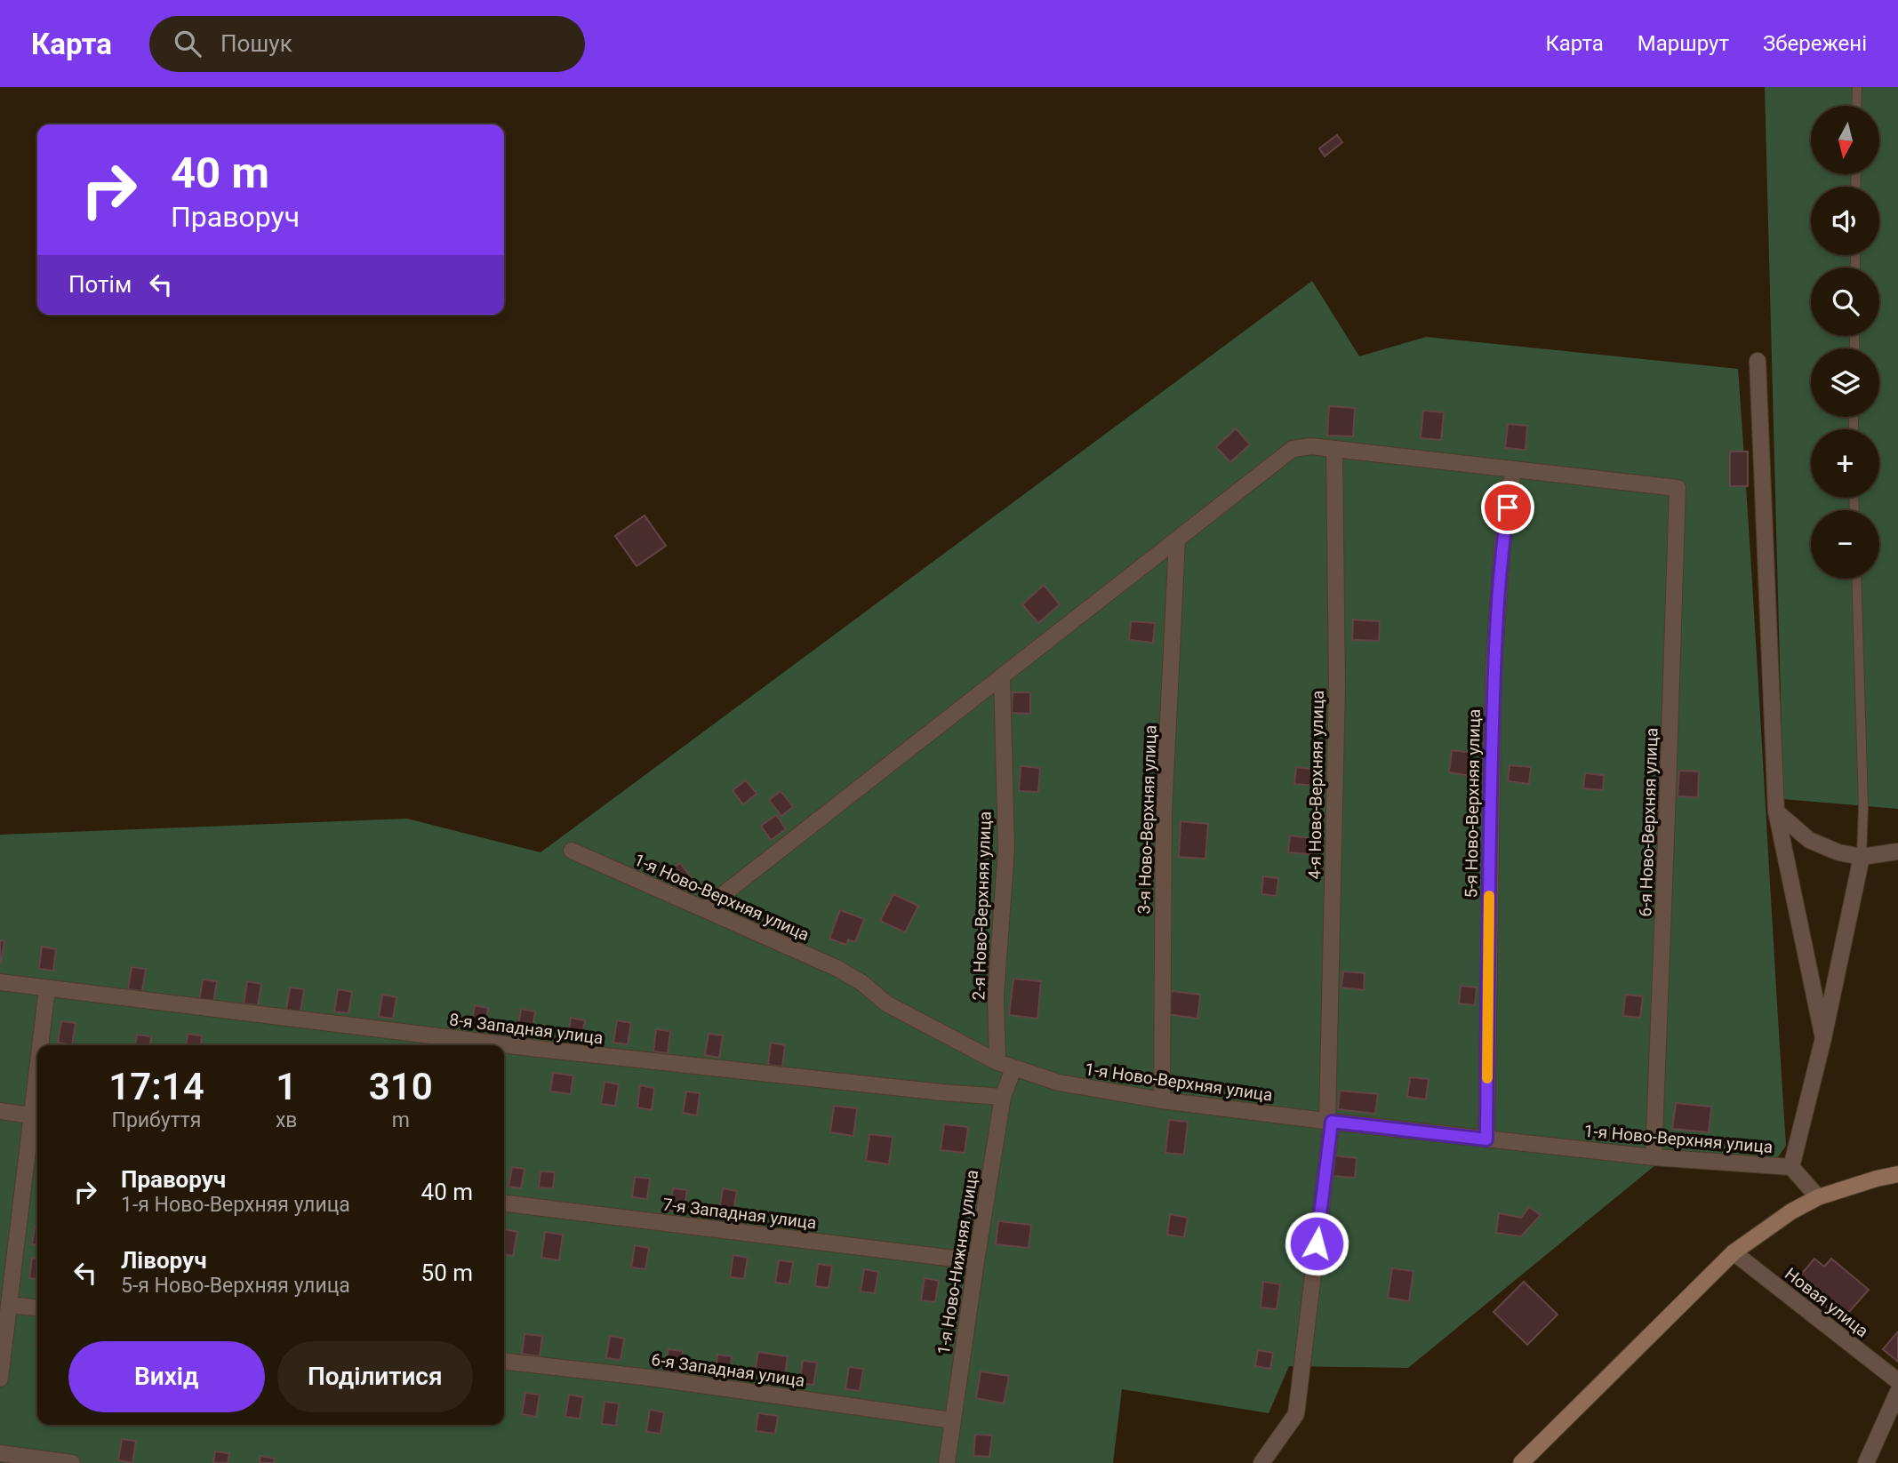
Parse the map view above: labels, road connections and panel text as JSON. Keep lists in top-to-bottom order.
{
  "streets": {
    "street": [
      "4-я Ново-Верхняя улица",
      "5-я Ново-Верхняя улица",
      "3-я Ново-Верхняя улица",
      "6-я Ново-Верхняя улица",
      "1-я Ново-Верхняя улица",
      "2-я Ново-Верхняя улица",
      "8-я Западная улица",
      "7-я Западная улица",
      "1-я Ново-Нижняя улица",
      "Новая улица",
      "6-я Западная улица"
    ]
  },
  "crossings": [
    ["4-я Ново-Верхняя улица", "1-я Ново-Верхняя улица"],
    ["5-я Ново-Верхняя улица", "6-я Ново-Верхняя улица"],
    ["5-я Ново-Верхняя улица", "1-я Ново-Верхняя улица"],
    ["3-я Ново-Верхняя улица", "1-я Ново-Верхняя улица"],
    ["6-я Ново-Верхняя улица", "1-я Ново-Верхняя улица"],
    ["1-я Ново-Верхняя улица", "2-я Ново-Верхняя улица"],
    ["1-я Ново-Верхняя улица", "1-я Ново-Нижняя улица"],
    ["8-я Западная улица", "1-я Ново-Нижняя улица"],
    ["7-я Западная улица", "1-я Ново-Нижняя улица"],
    ["1-я Ново-Нижняя улица", "6-я Западная улица"]
  ],
  "north": "bottom",
  "page": {
    "header": "Карта",
    "search": "Пошук",
    "nav": ["Карта", "Маршрут", "Збережені"],
    "map_buttons": ["+", "−"],
    "turn": ["40 m", "Праворуч"],
    "then": "Потім",
    "eta": [
      "17:14",
      "Прибуття",
      "1",
      "хв",
      "310",
      "m"
    ],
    "list": [
      {
        "name": "Праворуч",
        "note": "1-я Ново-Верхняя улица",
        "value": "40 m"
      },
      {
        "name": "Ліворуч",
        "note": "5-я Ново-Верхняя улица",
        "value": "50 m"
      }
    ],
    "buttons": ["Вихід", "Поділитися"]
  }
}
